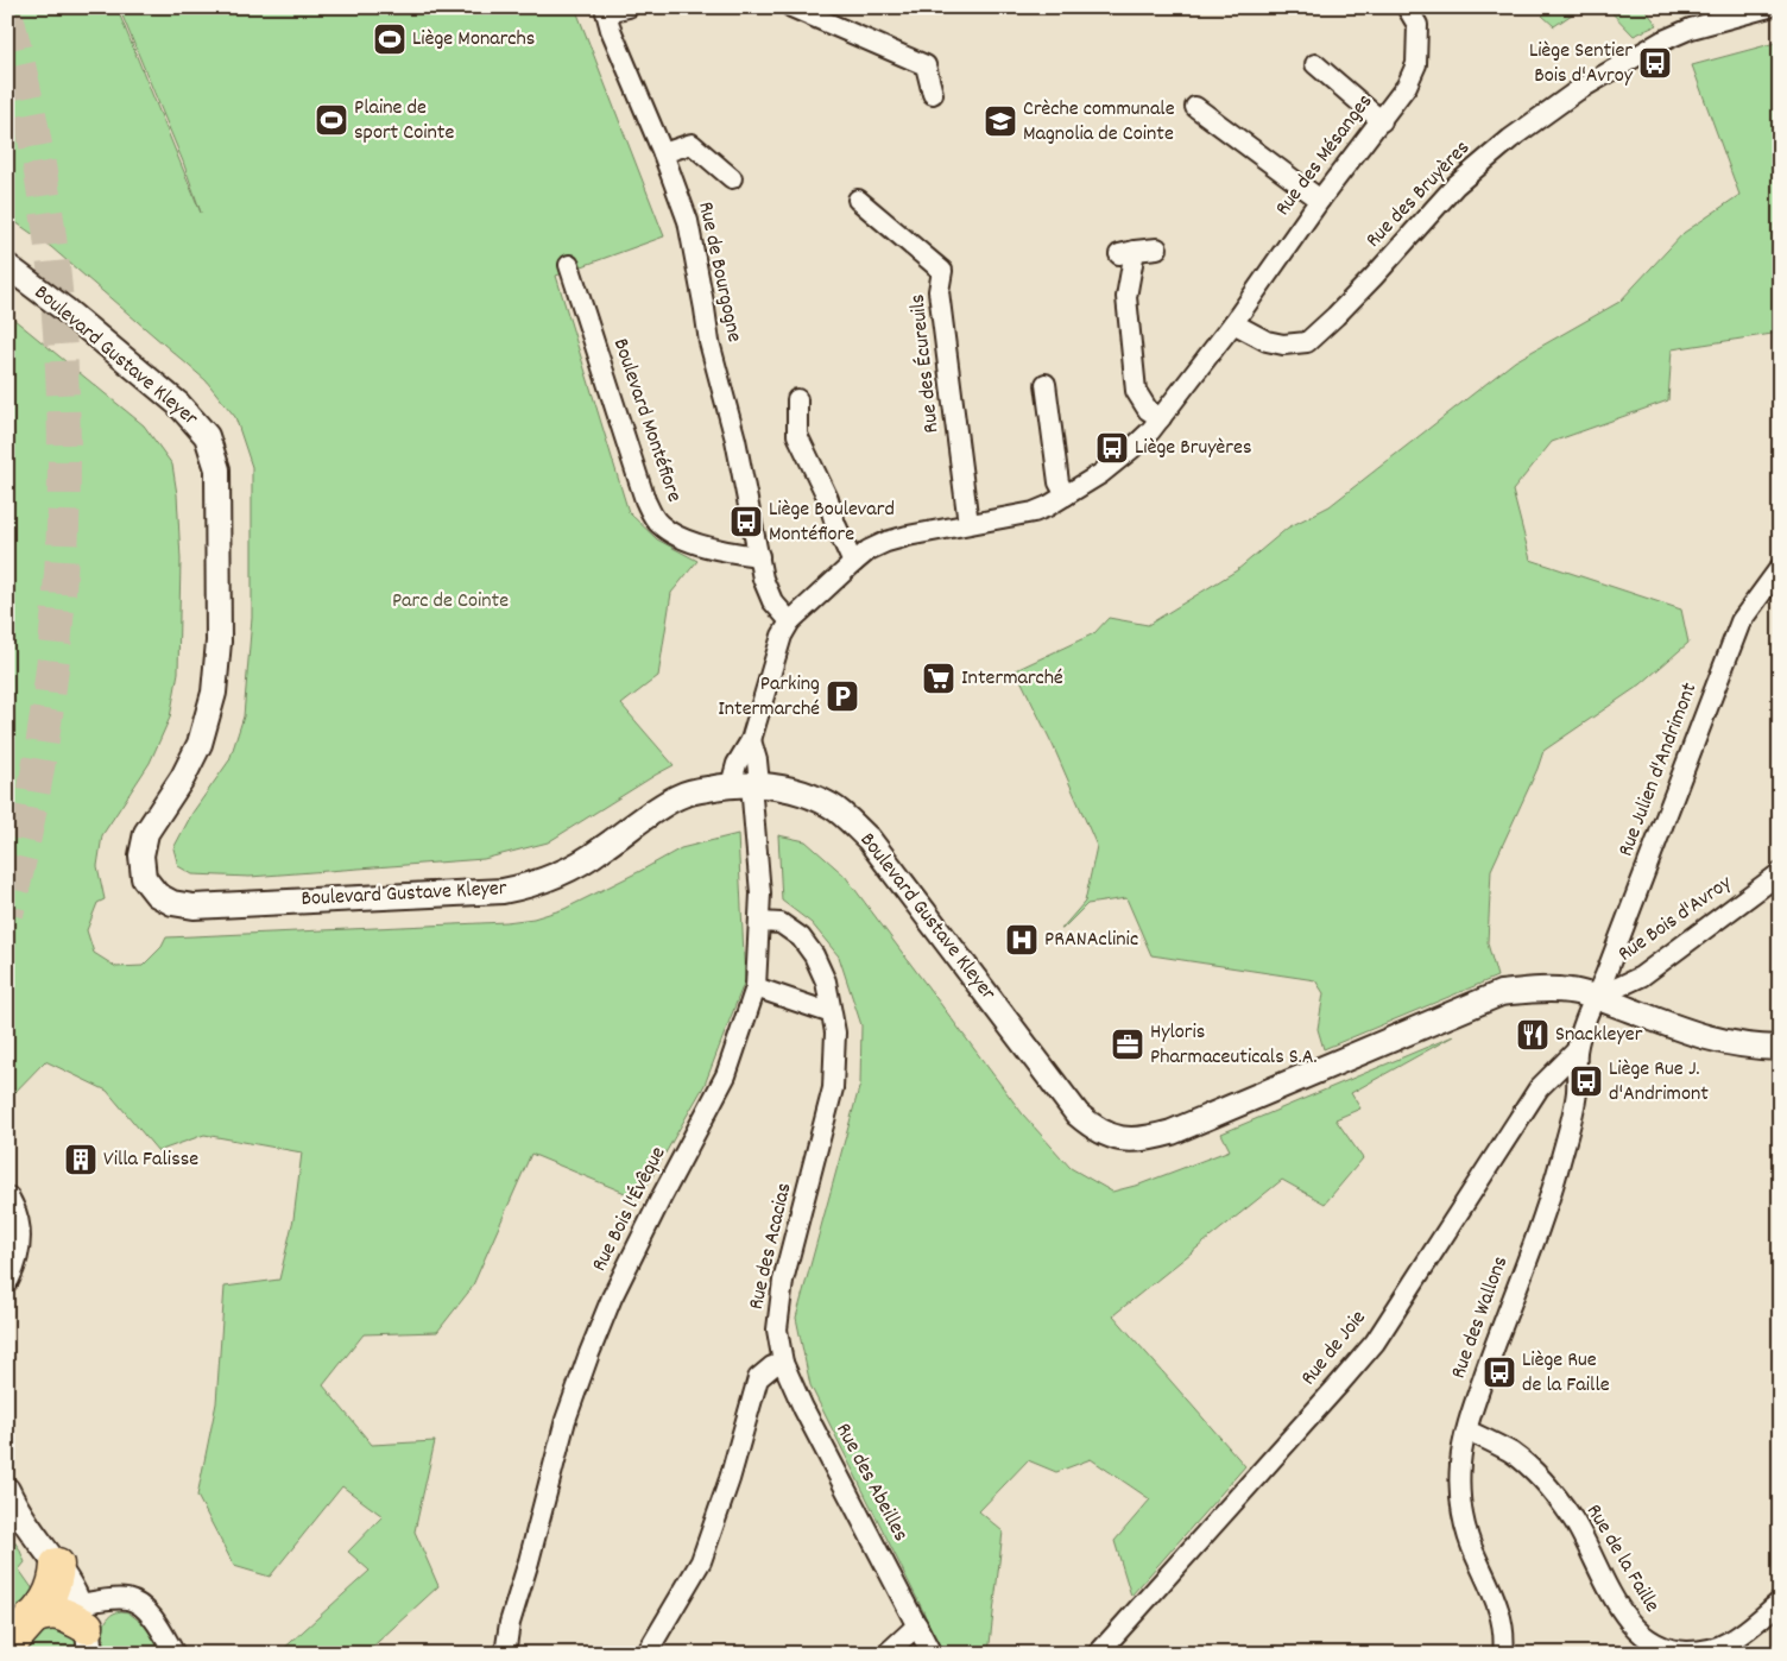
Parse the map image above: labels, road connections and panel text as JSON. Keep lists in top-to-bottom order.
{
  "streets": {
    "street": [
      "Rue des Mésanges",
      "Rue des Bruyères",
      "Rue de Bourgogne",
      "Boulevard Gustave Kleyer",
      "Rue des Écureuils",
      "Boulevard Montéfiore",
      "Rue Julien d'Andrimont",
      "Rue Bois d'Avroy",
      "Rue Bois l'Évêque",
      "Rue des Acacias",
      "Rue des Wallons",
      "Rue de Joie",
      "Rue des Abeilles",
      "Rue de la Faille"
    ]
  },
  "crossings": [
    ["Rue des Mésanges", "Rue des Bruyères"],
    ["Rue de Bourgogne", "Boulevard Montéfiore"],
    ["Boulevard Gustave Kleyer", "Rue Julien d'Andrimont"],
    ["Boulevard Gustave Kleyer", "Rue Bois d'Avroy"],
    ["Boulevard Gustave Kleyer", "Rue Bois l'Évêque"],
    ["Boulevard Gustave Kleyer", "Rue des Wallons"],
    ["Rue Julien d'Andrimont", "Rue Bois d'Avroy"],
    ["Rue Julien d'Andrimont", "Rue des Wallons"],
    ["Rue Bois d'Avroy", "Rue des Wallons"],
    ["Rue Bois l'Évêque", "Rue des Acacias"],
    ["Rue des Acacias", "Rue des Abeilles"],
    ["Rue des Wallons", "Rue de Joie"],
    ["Rue des Wallons", "Rue de la Faille"]
  ],
  "parks": ["Parc de Cointe"],
  "places": {
    "sports": ["Liège Monarchs", "Plaine de sport Cointe"],
    "bus stop": [
      "Liège Sentier Bois d'Avroy",
      "Liège Bruyères",
      "Liège Boulevard Montéfiore",
      "Liège Rue J. d'Andrimont",
      "Liège Rue de la Faille"
    ],
    "school or university": ["Crèche communale Magnolia de Cointe"],
    "supermarket": ["Intermarché"],
    "parking": ["Parking Intermarché"],
    "hospital": ["PRANAclinic"],
    "restaurant": ["Snackleyer"],
    "office": ["Hyloris Pharmaceuticals S.A."],
    "building": ["Villa Falisse"]
  }
}
